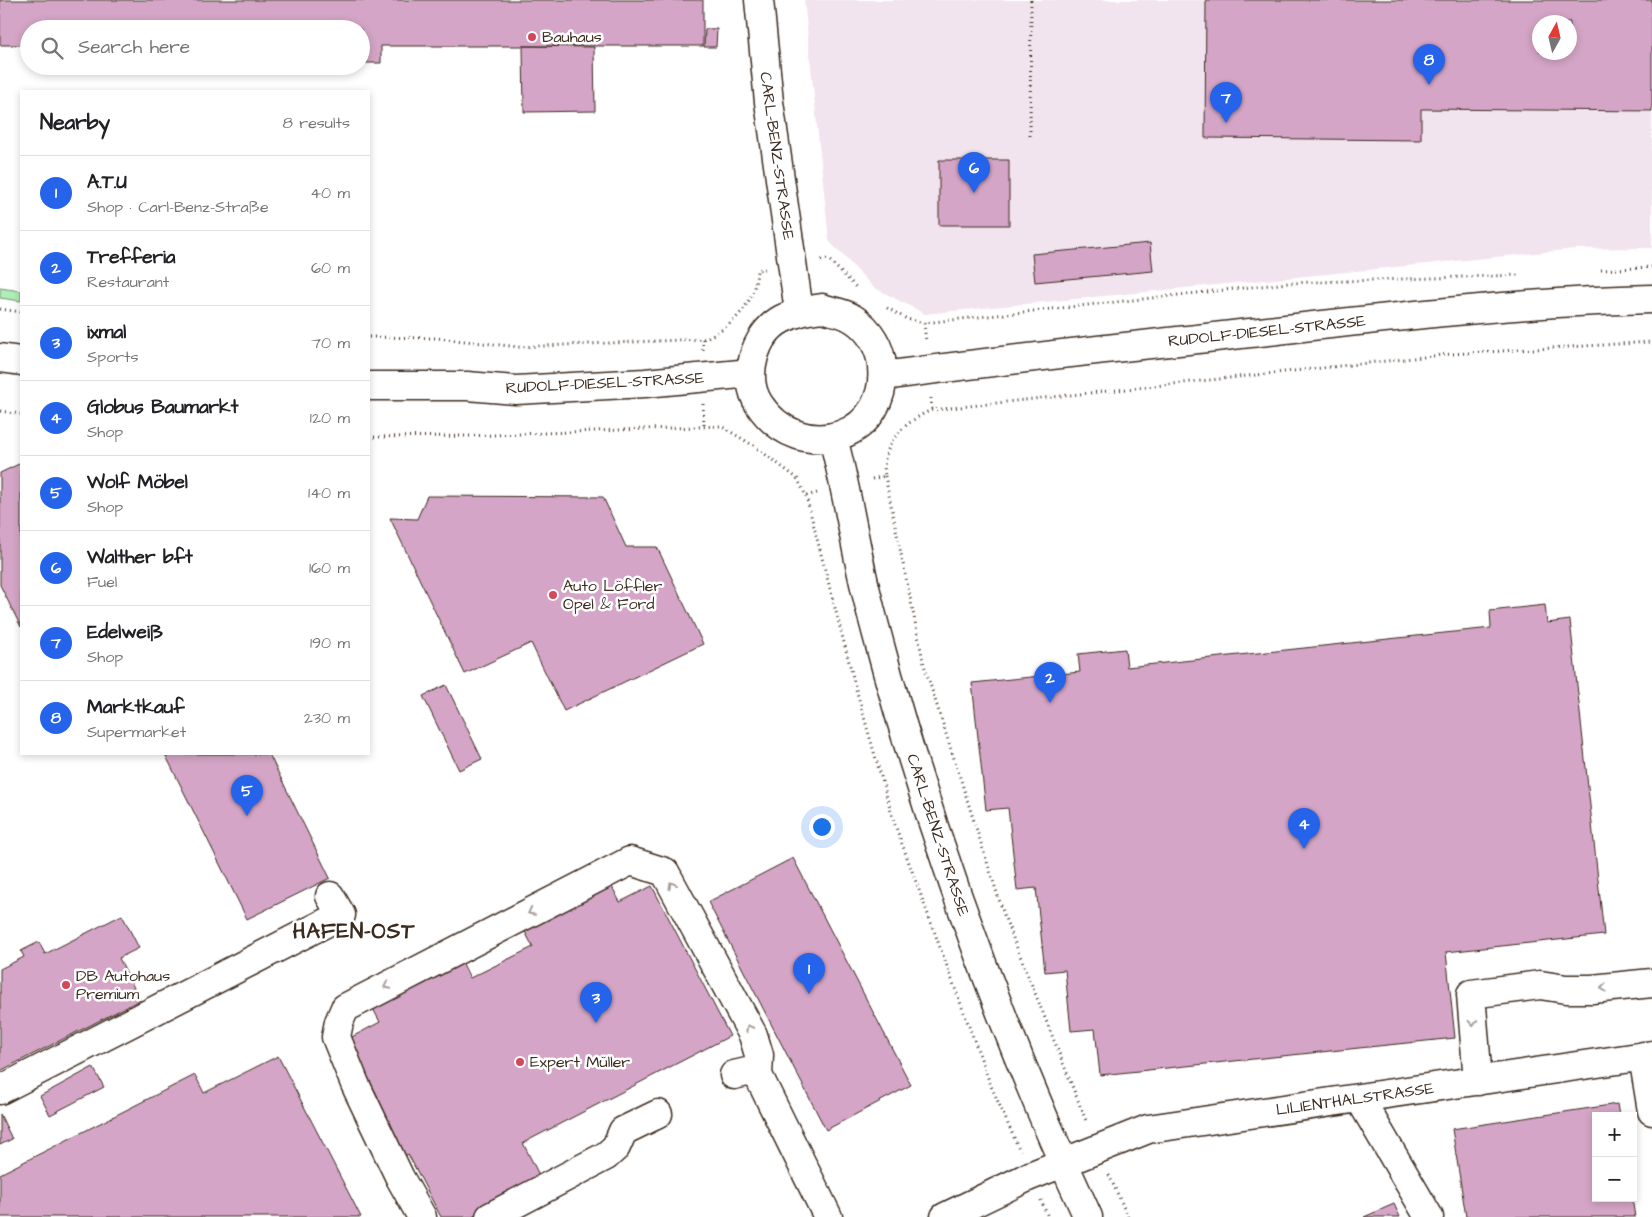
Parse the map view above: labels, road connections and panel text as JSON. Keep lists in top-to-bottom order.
{
  "streets": {
    "street": ["CARL-BENZ-STRASSE", "RUDOLF-DIESEL-STRASSE", "LILIENTHALSTRASSE"]
  },
  "crossings": [
    ["CARL-BENZ-STRASSE", "RUDOLF-DIESEL-STRASSE"],
    ["CARL-BENZ-STRASSE", "LILIENTHALSTRASSE"]
  ],
  "districts": ["HAFEN-OST"],
  "places": [
    "Bauhaus",
    "Auto Löffler Opel & Ford",
    "DB Autohaus Premium",
    "Expert Müller"
  ],
  "north": "top",
  "page": {
    "search": "Search here",
    "pins": [
      "8",
      "7",
      "6",
      "2",
      "5",
      "4",
      "1",
      "3"
    ],
    "heading": ["Nearby", "8 results"],
    "list": [
      {
        "mark": "1",
        "name": "A.T.U",
        "note": "Shop · Carl-Benz-Straße",
        "value": "40 m"
      },
      {
        "mark": "2",
        "name": "Trefferia",
        "note": "Restaurant",
        "value": "60 m"
      },
      {
        "mark": "3",
        "name": "ixmal",
        "note": "Sports",
        "value": "70 m"
      },
      {
        "mark": "4",
        "name": "Globus Baumarkt",
        "note": "Shop",
        "value": "120 m"
      },
      {
        "mark": "5",
        "name": "Wolf Möbel",
        "note": "Shop",
        "value": "140 m"
      },
      {
        "mark": "6",
        "name": "Walther bft",
        "note": "Fuel",
        "value": "160 m"
      },
      {
        "mark": "7",
        "name": "Edelweiß",
        "note": "Shop",
        "value": "190 m"
      },
      {
        "mark": "8",
        "name": "Marktkauf",
        "note": "Supermarket",
        "value": "230 m"
      }
    ],
    "map_buttons": ["+", "−"]
  }
}
